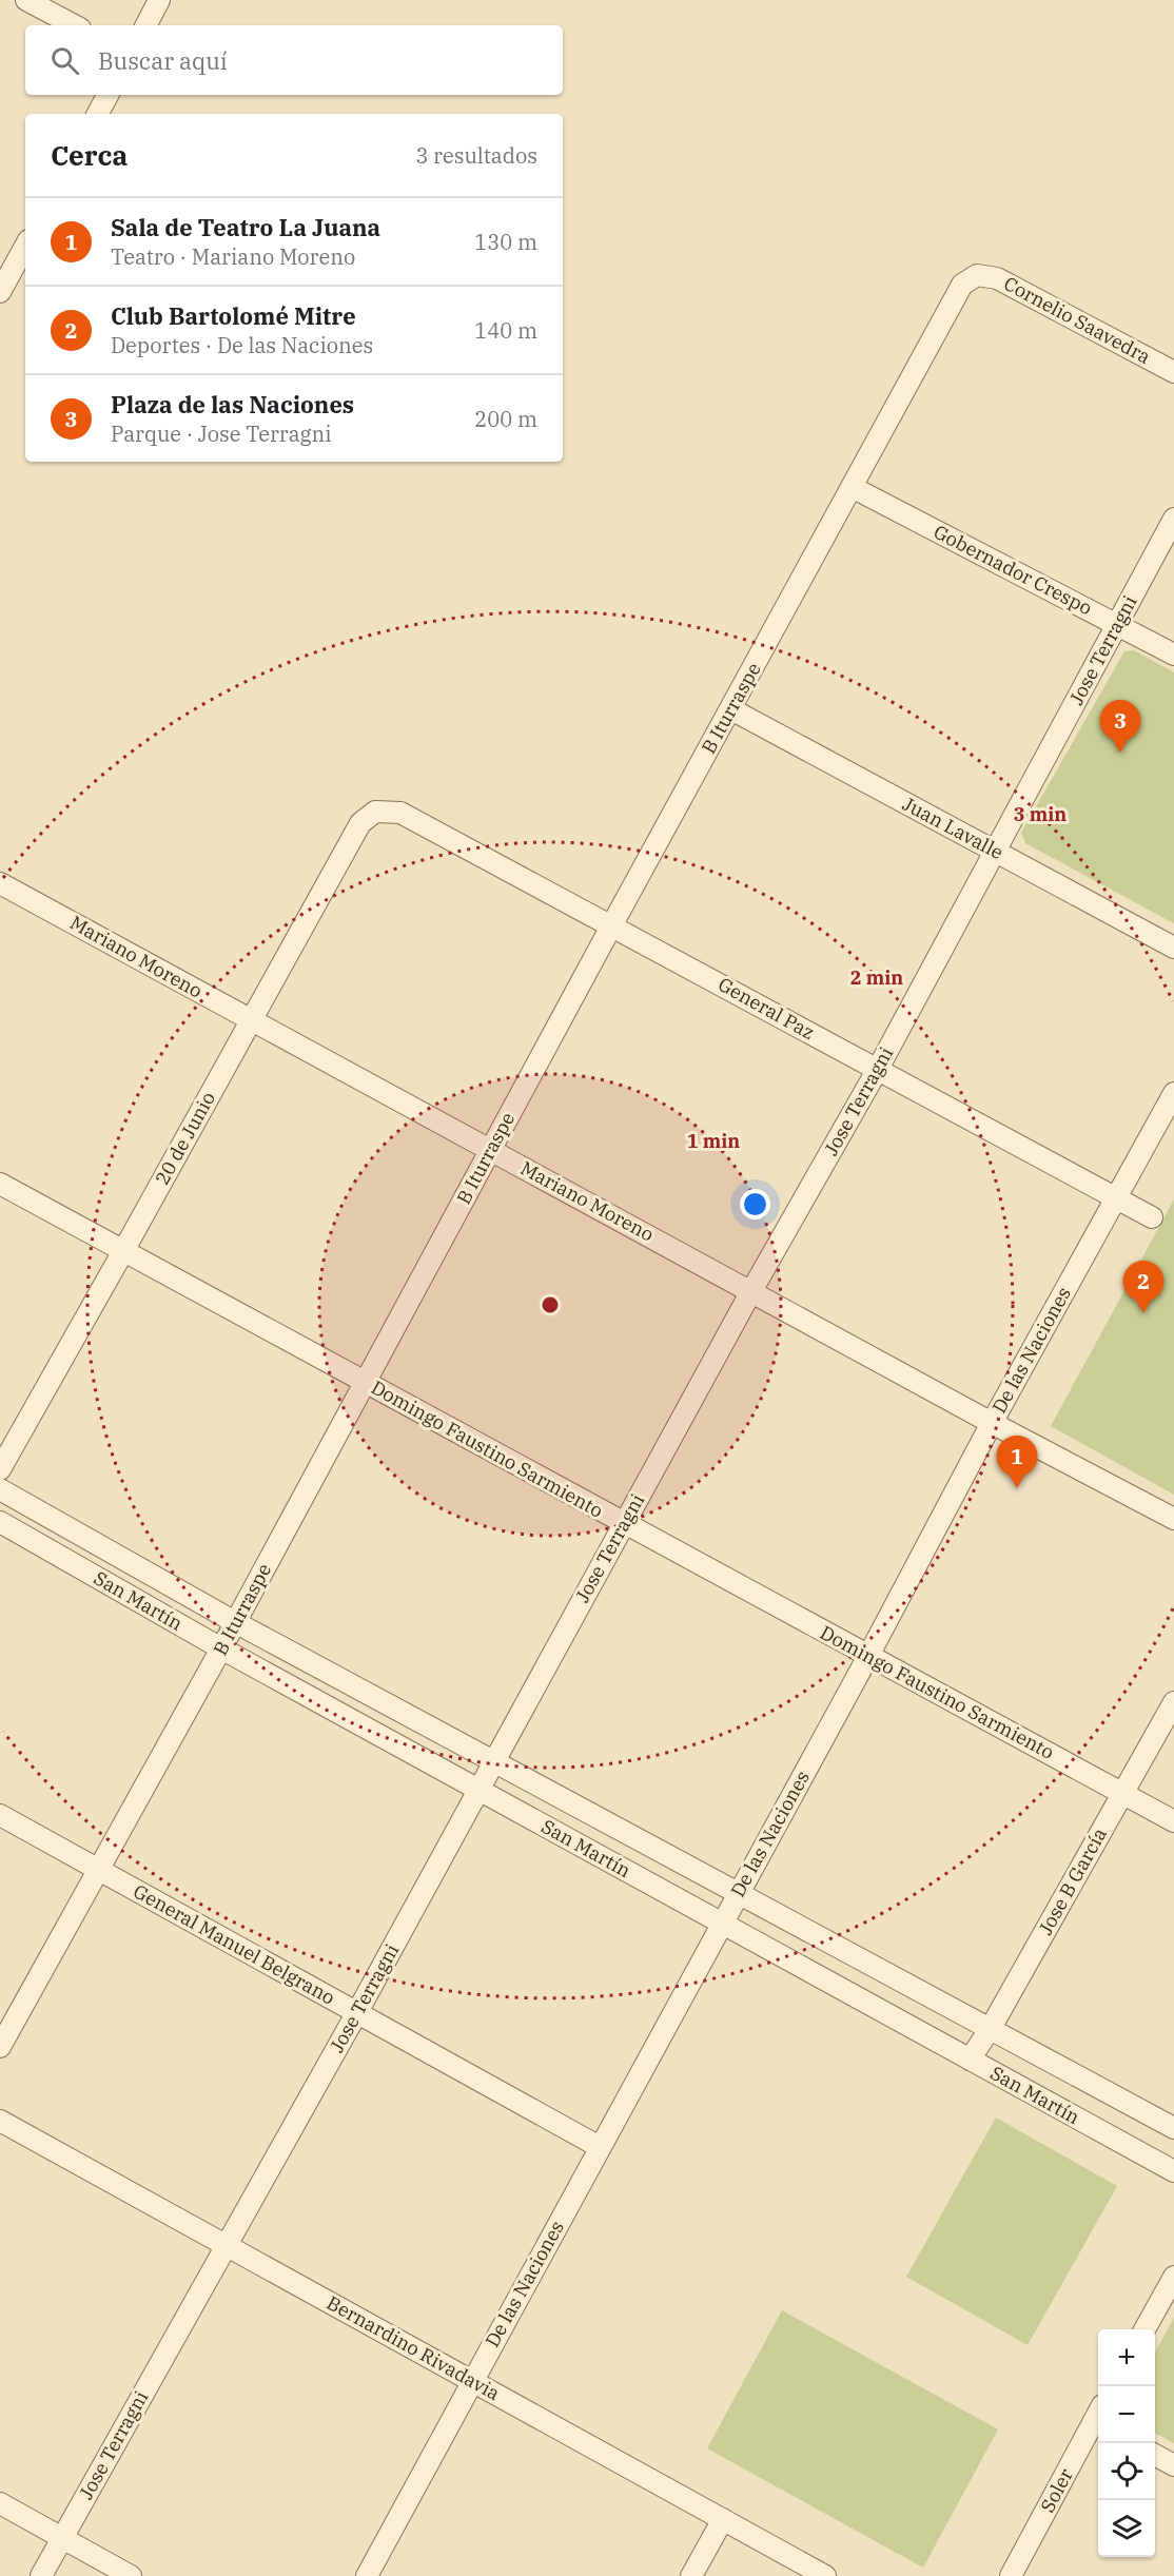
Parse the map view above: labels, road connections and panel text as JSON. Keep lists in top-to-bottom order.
{
  "streets": {
    "street": [
      "Cornelio Saavedra",
      "Gobernador Crespo",
      "Jose Terragni",
      "B Iturraspe",
      "Juan Lavalle",
      "Mariano Moreno",
      "General Paz",
      "20 de Junio",
      "De las Naciones",
      "Domingo Faustino Sarmiento",
      "San Martín",
      "Jose B García",
      "General Manuel Belgrano",
      "Bernardino Rivadavia",
      "Soler"
    ]
  },
  "crossings": [
    ["Cornelio Saavedra", "B Iturraspe"],
    ["Gobernador Crespo", "Jose Terragni"],
    ["Gobernador Crespo", "B Iturraspe"],
    ["Jose Terragni", "Juan Lavalle"],
    ["Jose Terragni", "Mariano Moreno"],
    ["Jose Terragni", "General Paz"],
    ["Jose Terragni", "Domingo Faustino Sarmiento"],
    ["Jose Terragni", "San Martín"],
    ["Jose Terragni", "General Manuel Belgrano"],
    ["Jose Terragni", "Bernardino Rivadavia"],
    ["B Iturraspe", "Juan Lavalle"],
    ["B Iturraspe", "Mariano Moreno"],
    ["B Iturraspe", "General Paz"],
    ["B Iturraspe", "Domingo Faustino Sarmiento"],
    ["B Iturraspe", "San Martín"],
    ["B Iturraspe", "General Manuel Belgrano"],
    ["Mariano Moreno", "20 de Junio"],
    ["Mariano Moreno", "De las Naciones"],
    ["General Paz", "20 de Junio"],
    ["General Paz", "De las Naciones"],
    ["20 de Junio", "Domingo Faustino Sarmiento"],
    ["De las Naciones", "Domingo Faustino Sarmiento"],
    ["De las Naciones", "San Martín"],
    ["De las Naciones", "General Manuel Belgrano"],
    ["De las Naciones", "Bernardino Rivadavia"],
    ["Domingo Faustino Sarmiento", "Jose B García"],
    ["San Martín", "Jose B García"]
  ],
  "page": {
    "search": "Buscar aquí",
    "heading": ["Cerca", "3 resultados"],
    "list": [
      {
        "mark": "1",
        "name": "Sala de Teatro La Juana",
        "note": "Teatro · Mariano Moreno",
        "value": "130 m"
      },
      {
        "mark": "2",
        "name": "Club Bartolomé Mitre",
        "note": "Deportes · De las Naciones",
        "value": "140 m"
      },
      {
        "mark": "3",
        "name": "Plaza de las Naciones",
        "note": "Parque · Jose Terragni",
        "value": "200 m"
      }
    ],
    "pins": ["3", "2", "1"],
    "map_buttons": ["+", "−"]
  },
  "rings": ["3 min", "2 min", "1 min"]
}
